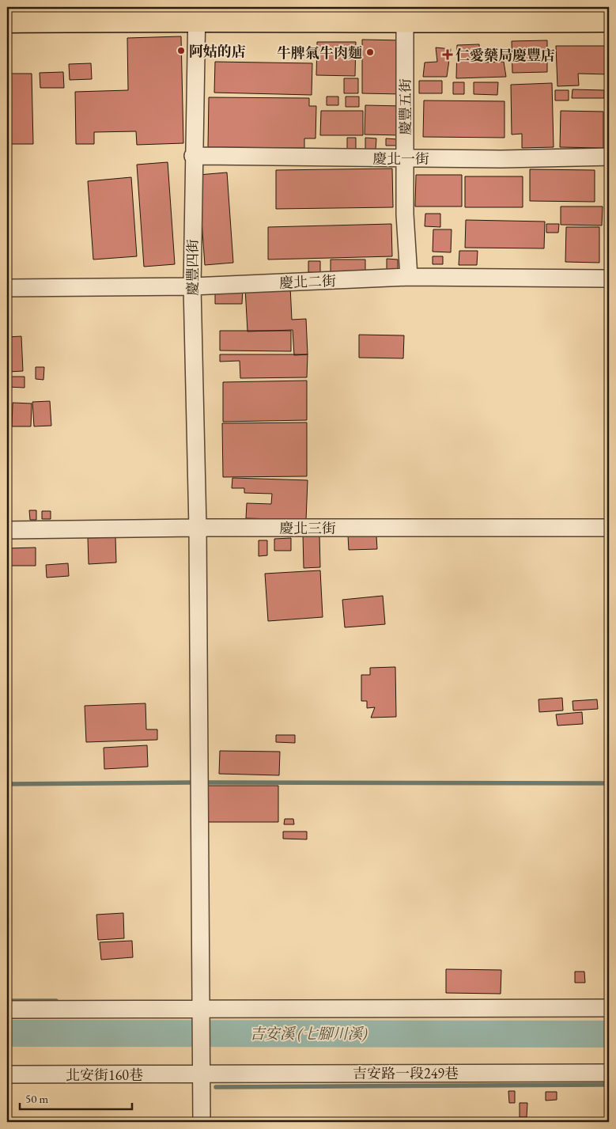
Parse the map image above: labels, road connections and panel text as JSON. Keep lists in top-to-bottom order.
{
  "streets": {
    "street": [
      "慶豐五街",
      "慶北一街",
      "慶豐四街",
      "慶北二街",
      "慶北三街",
      "吉安路一段249巷",
      "北安街160巷"
    ]
  },
  "crossings": [
    ["慶豐五街", "慶北一街"],
    ["慶豐五街", "慶北二街"],
    ["慶北一街", "慶豐四街"],
    ["慶豐四街", "慶北二街"],
    ["慶豐四街", "慶北三街"],
    ["慶豐四街", "吉安路一段249巷"],
    ["慶豐四街", "北安街160巷"],
    ["吉安路一段249巷", "北安街160巷"]
  ],
  "water": ["吉安溪 (七腳川溪)"],
  "places": {
    "other": ["阿姑的店", "牛脾氣牛肉麵"],
    "health": ["仁愛藥局慶豐店"]
  },
  "scale_bar": "50 m"
}
